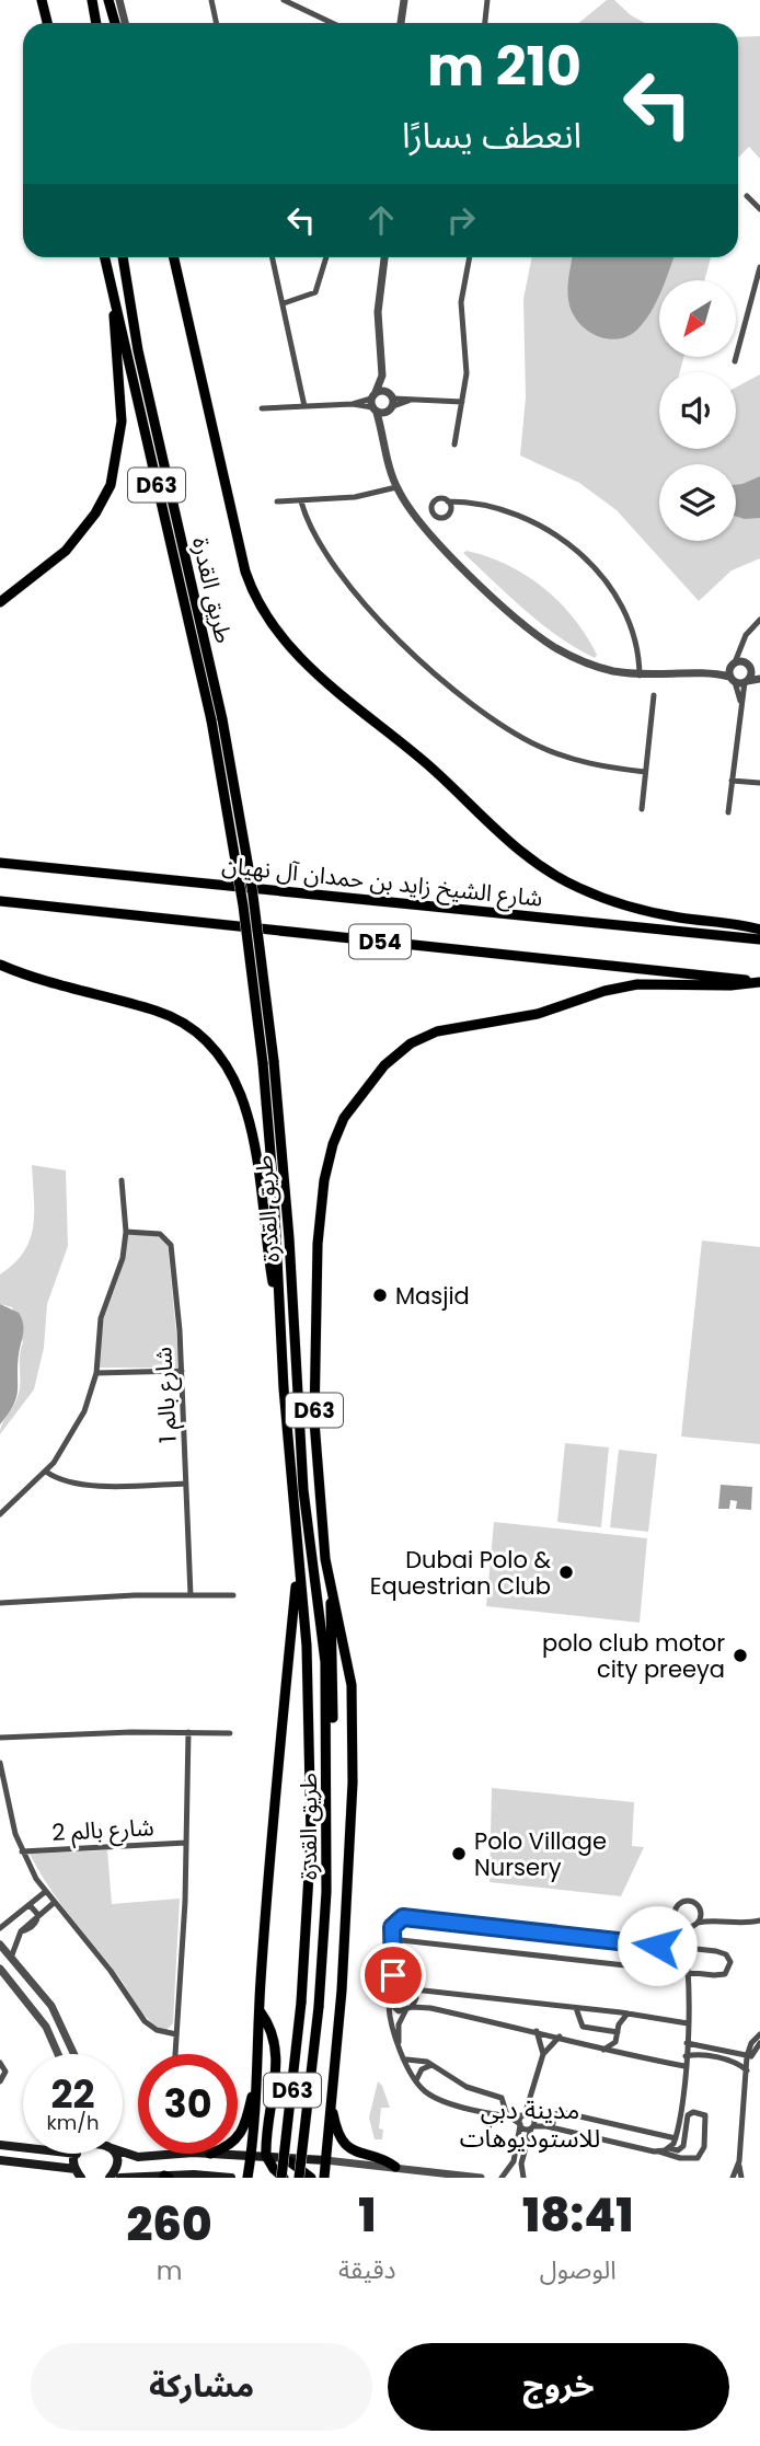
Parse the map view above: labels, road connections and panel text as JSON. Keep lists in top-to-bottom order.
{
  "streets": {
    "main road": [
      "D63",
      "طريق القدرة",
      "شارع الشيخ زايد بن حمدان آل نهيان",
      "D54"
    ],
    "street": ["شارع بالم 1", "شارع بالم 2"]
  },
  "crossings": [
    ["طريق القدرة", "D54"]
  ],
  "districts": ["مدينة دبي للاستوديوهات"],
  "places": [
    "Masjid",
    "Dubai Polo & Equestrian Club",
    "polo club motor city preeya",
    "Polo Village Nursery"
  ],
  "north": "bottom left",
  "page": {
    "turn": ["210 m", "انعطف يسارًا"],
    "speed": "22 km/h",
    "limit": "30",
    "eta": [
      "18:41",
      "الوصول",
      "1",
      "دقيقة",
      "260",
      "m"
    ],
    "buttons": ["خروج", "مشاركة"]
  }
}
